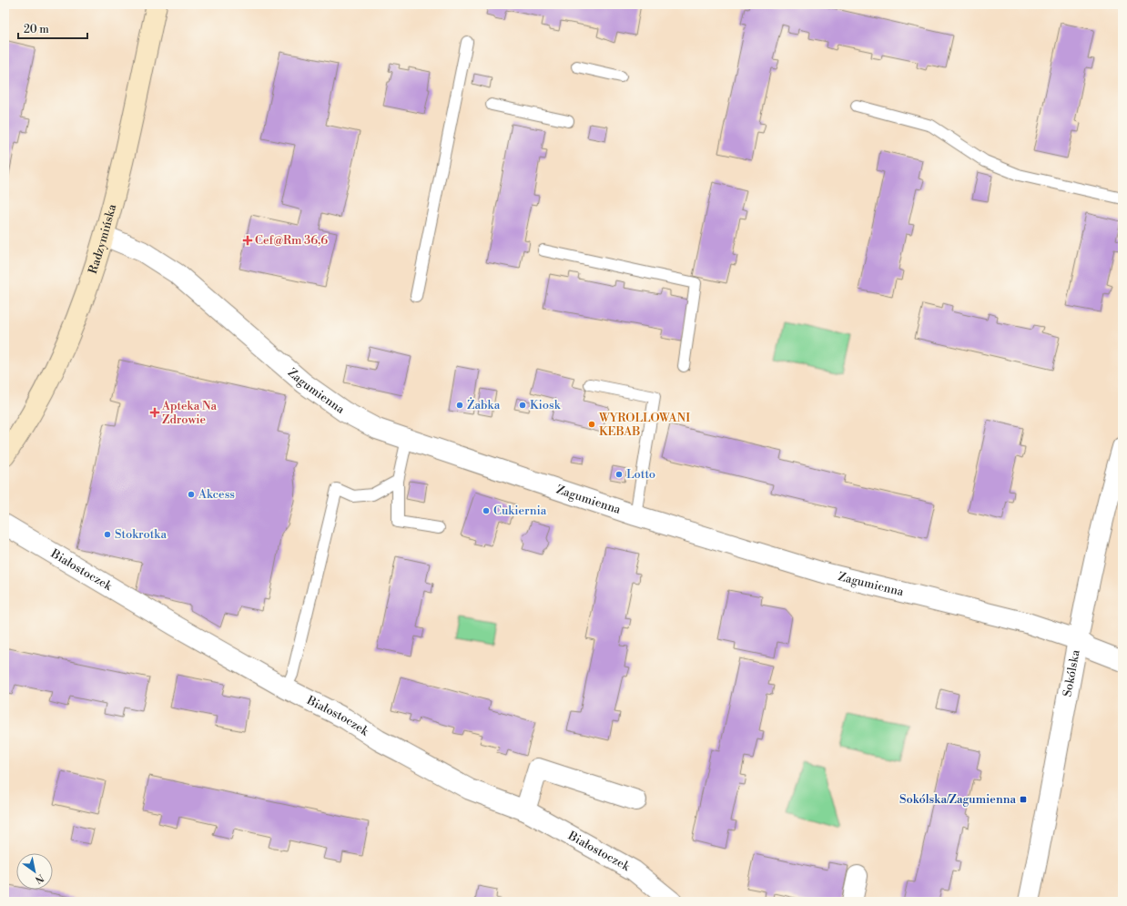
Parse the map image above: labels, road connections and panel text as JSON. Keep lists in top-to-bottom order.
{
  "streets": {
    "street": [
      "Radzymińska",
      "Zagumienna",
      "Białostoczek",
      "Sokólska"
    ]
  },
  "crossings": [
    ["Radzymińska", "Zagumienna"],
    ["Zagumienna", "Sokólska"]
  ],
  "places": {
    "health": ["Cef@Rm 36,6", "Apteka Na Zdrowie"],
    "other": [
      "Żabka",
      "Kiosk",
      "WYROLLOWANI KEBAB",
      "Lotto",
      "Akcess",
      "Cukiernia",
      "Stokrotka"
    ],
    "transit": ["Sokólska/Zagumienna"]
  },
  "scale_bar": "20 m",
  "north": "bottom right"
}
